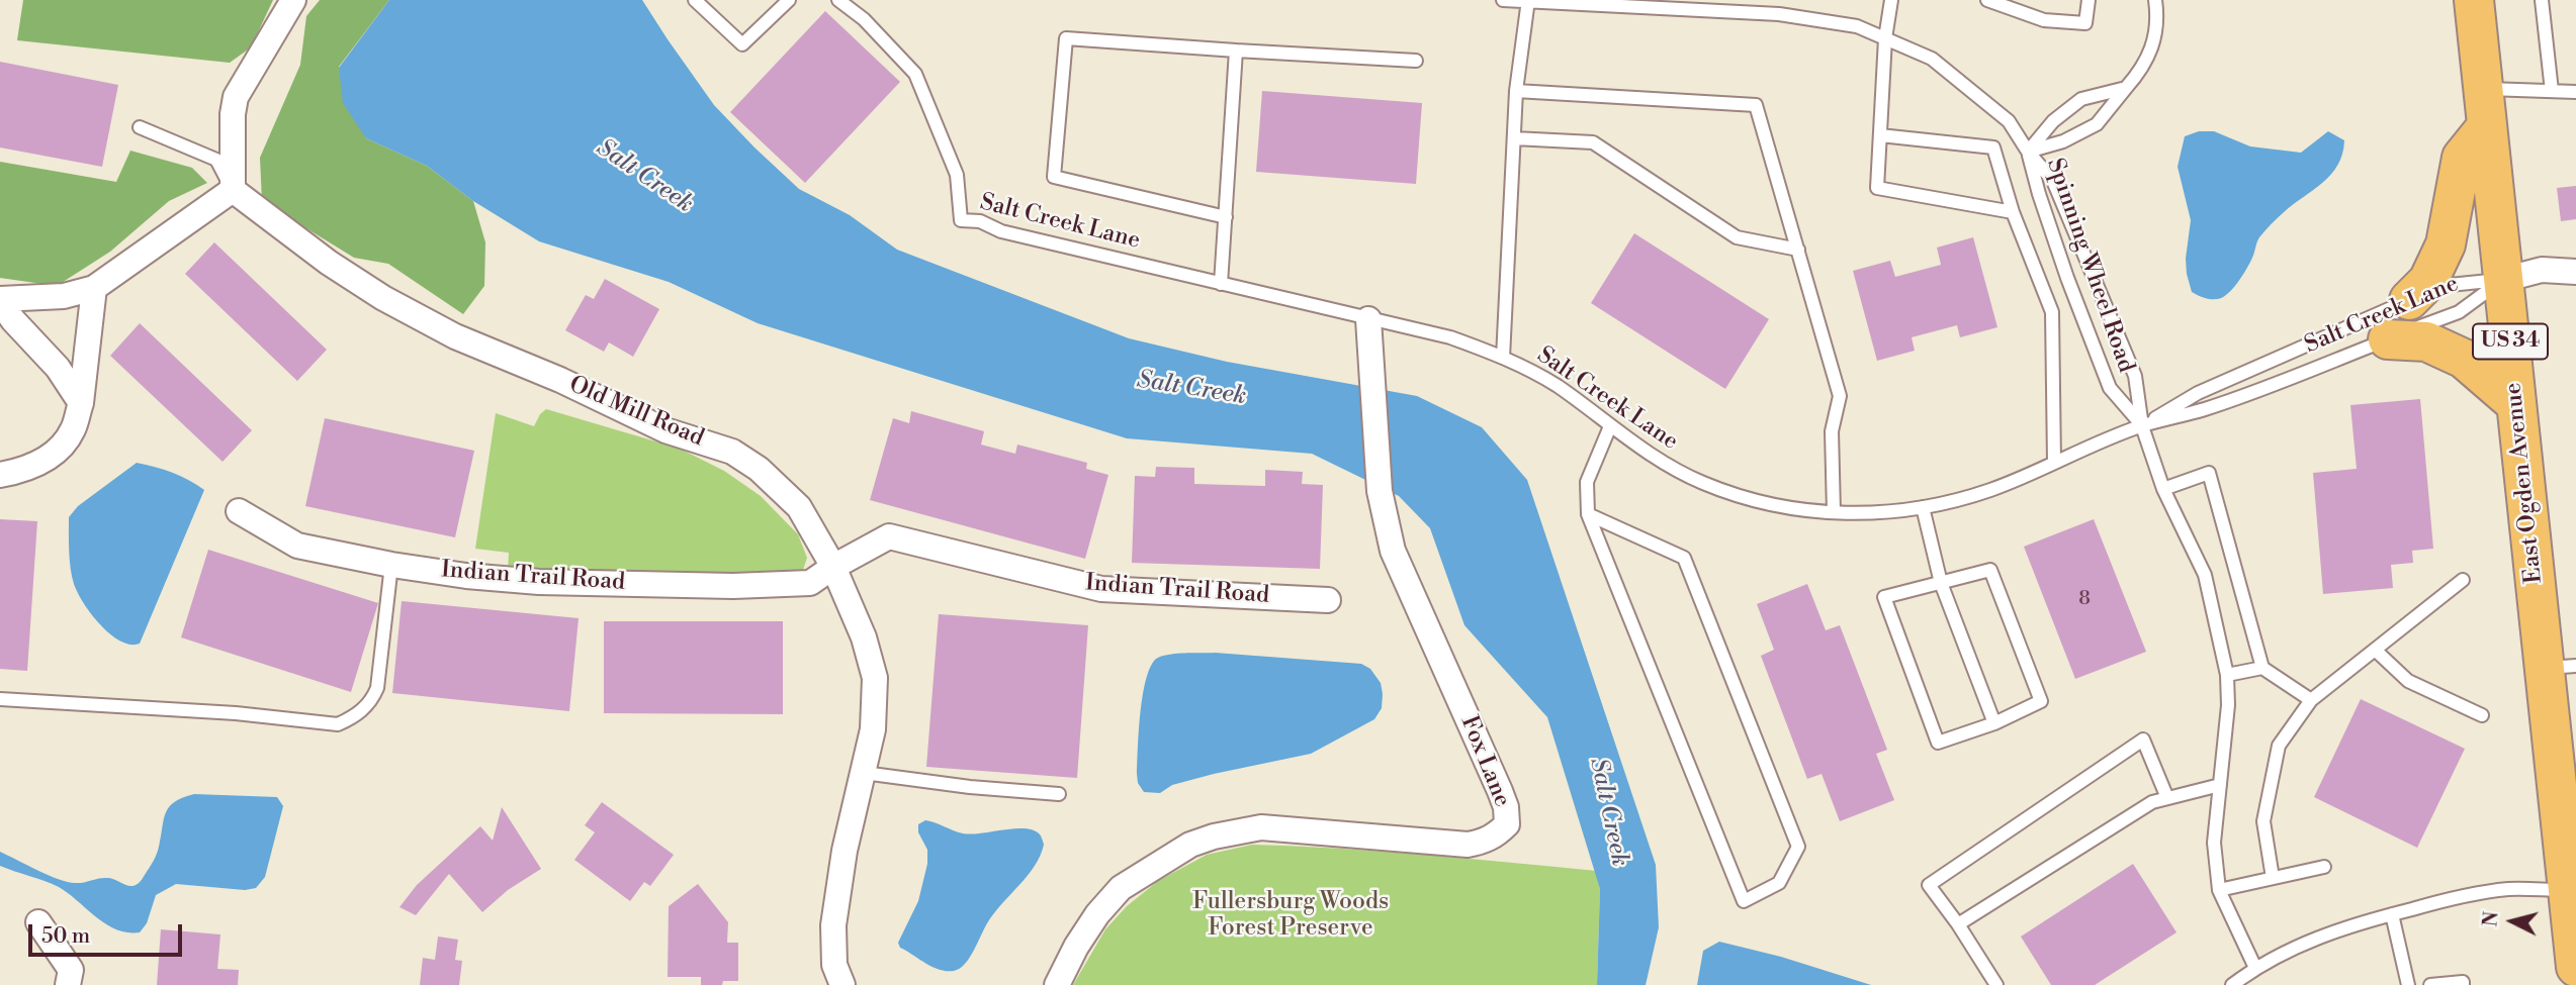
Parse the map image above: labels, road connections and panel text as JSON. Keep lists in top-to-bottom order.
{
  "streets": {
    "main road": ["US 34", "East Ogden Avenue"],
    "street": ["Old Mill Road", "Indian Trail Road", "Fox Lane"],
    "lane": ["Salt Creek Lane", "Spinning Wheel Road"]
  },
  "crossings": [
    ["Salt Creek Lane", "Spinning Wheel Road"],
    ["Salt Creek Lane", "East Ogden Avenue"],
    ["Salt Creek Lane", "Fox Lane"],
    ["Old Mill Road", "Indian Trail Road"]
  ],
  "water": ["Salt Creek"],
  "parks": ["Fullersburg Woods Forest Preserve"],
  "house_numbers": ["8"],
  "scale_bar": "50 m",
  "north": "left"
}
